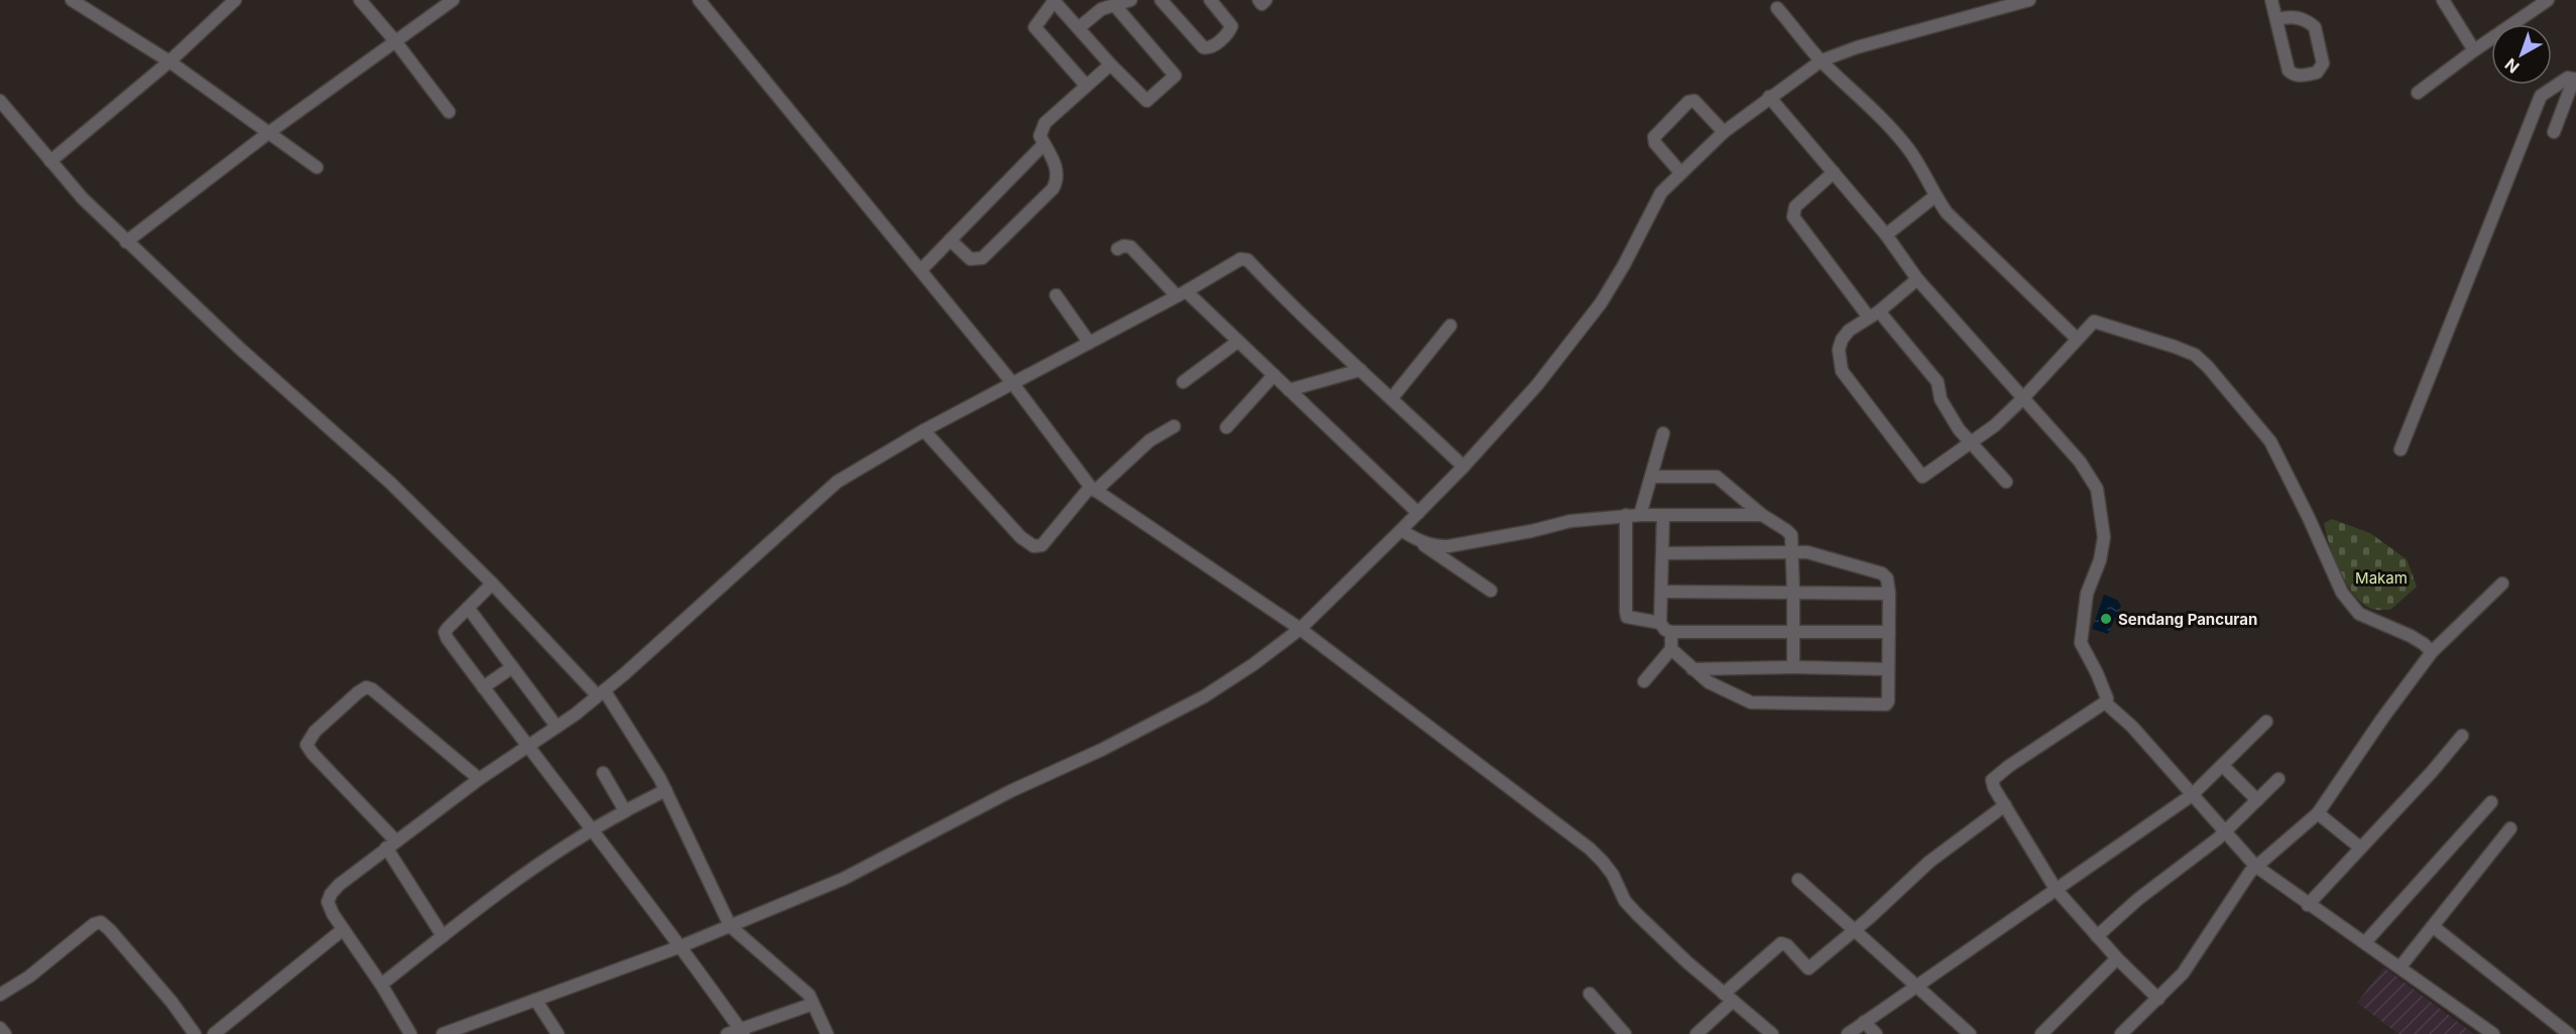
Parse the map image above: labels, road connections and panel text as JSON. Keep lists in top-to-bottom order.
{
  "parks": ["Makam"],
  "places": ["Sendang Pancuran"],
  "north": "bottom left"
}
